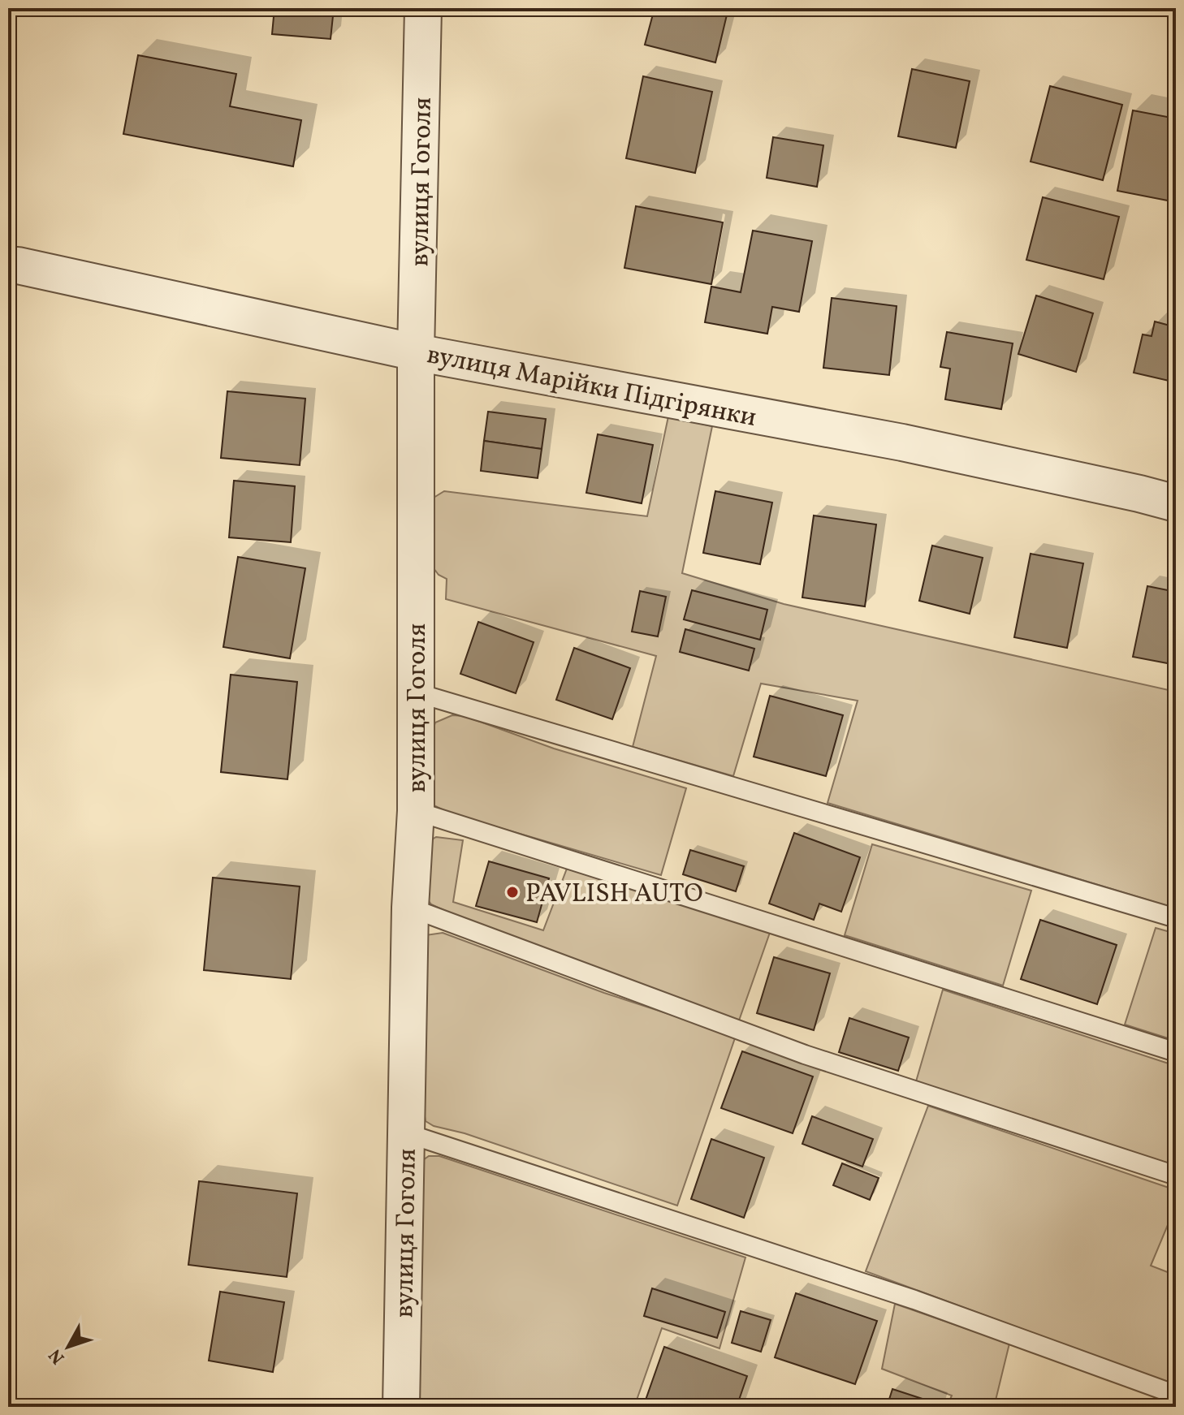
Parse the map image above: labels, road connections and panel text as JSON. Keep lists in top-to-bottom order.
{
  "streets": {
    "street": ["вулиця Гоголя", "вулиця Марійки Підгірянки"]
  },
  "crossings": [
    ["вулиця Гоголя", "вулиця Марійки Підгірянки"]
  ],
  "places": ["PAVLISH AUTO"],
  "north": "bottom left"
}
